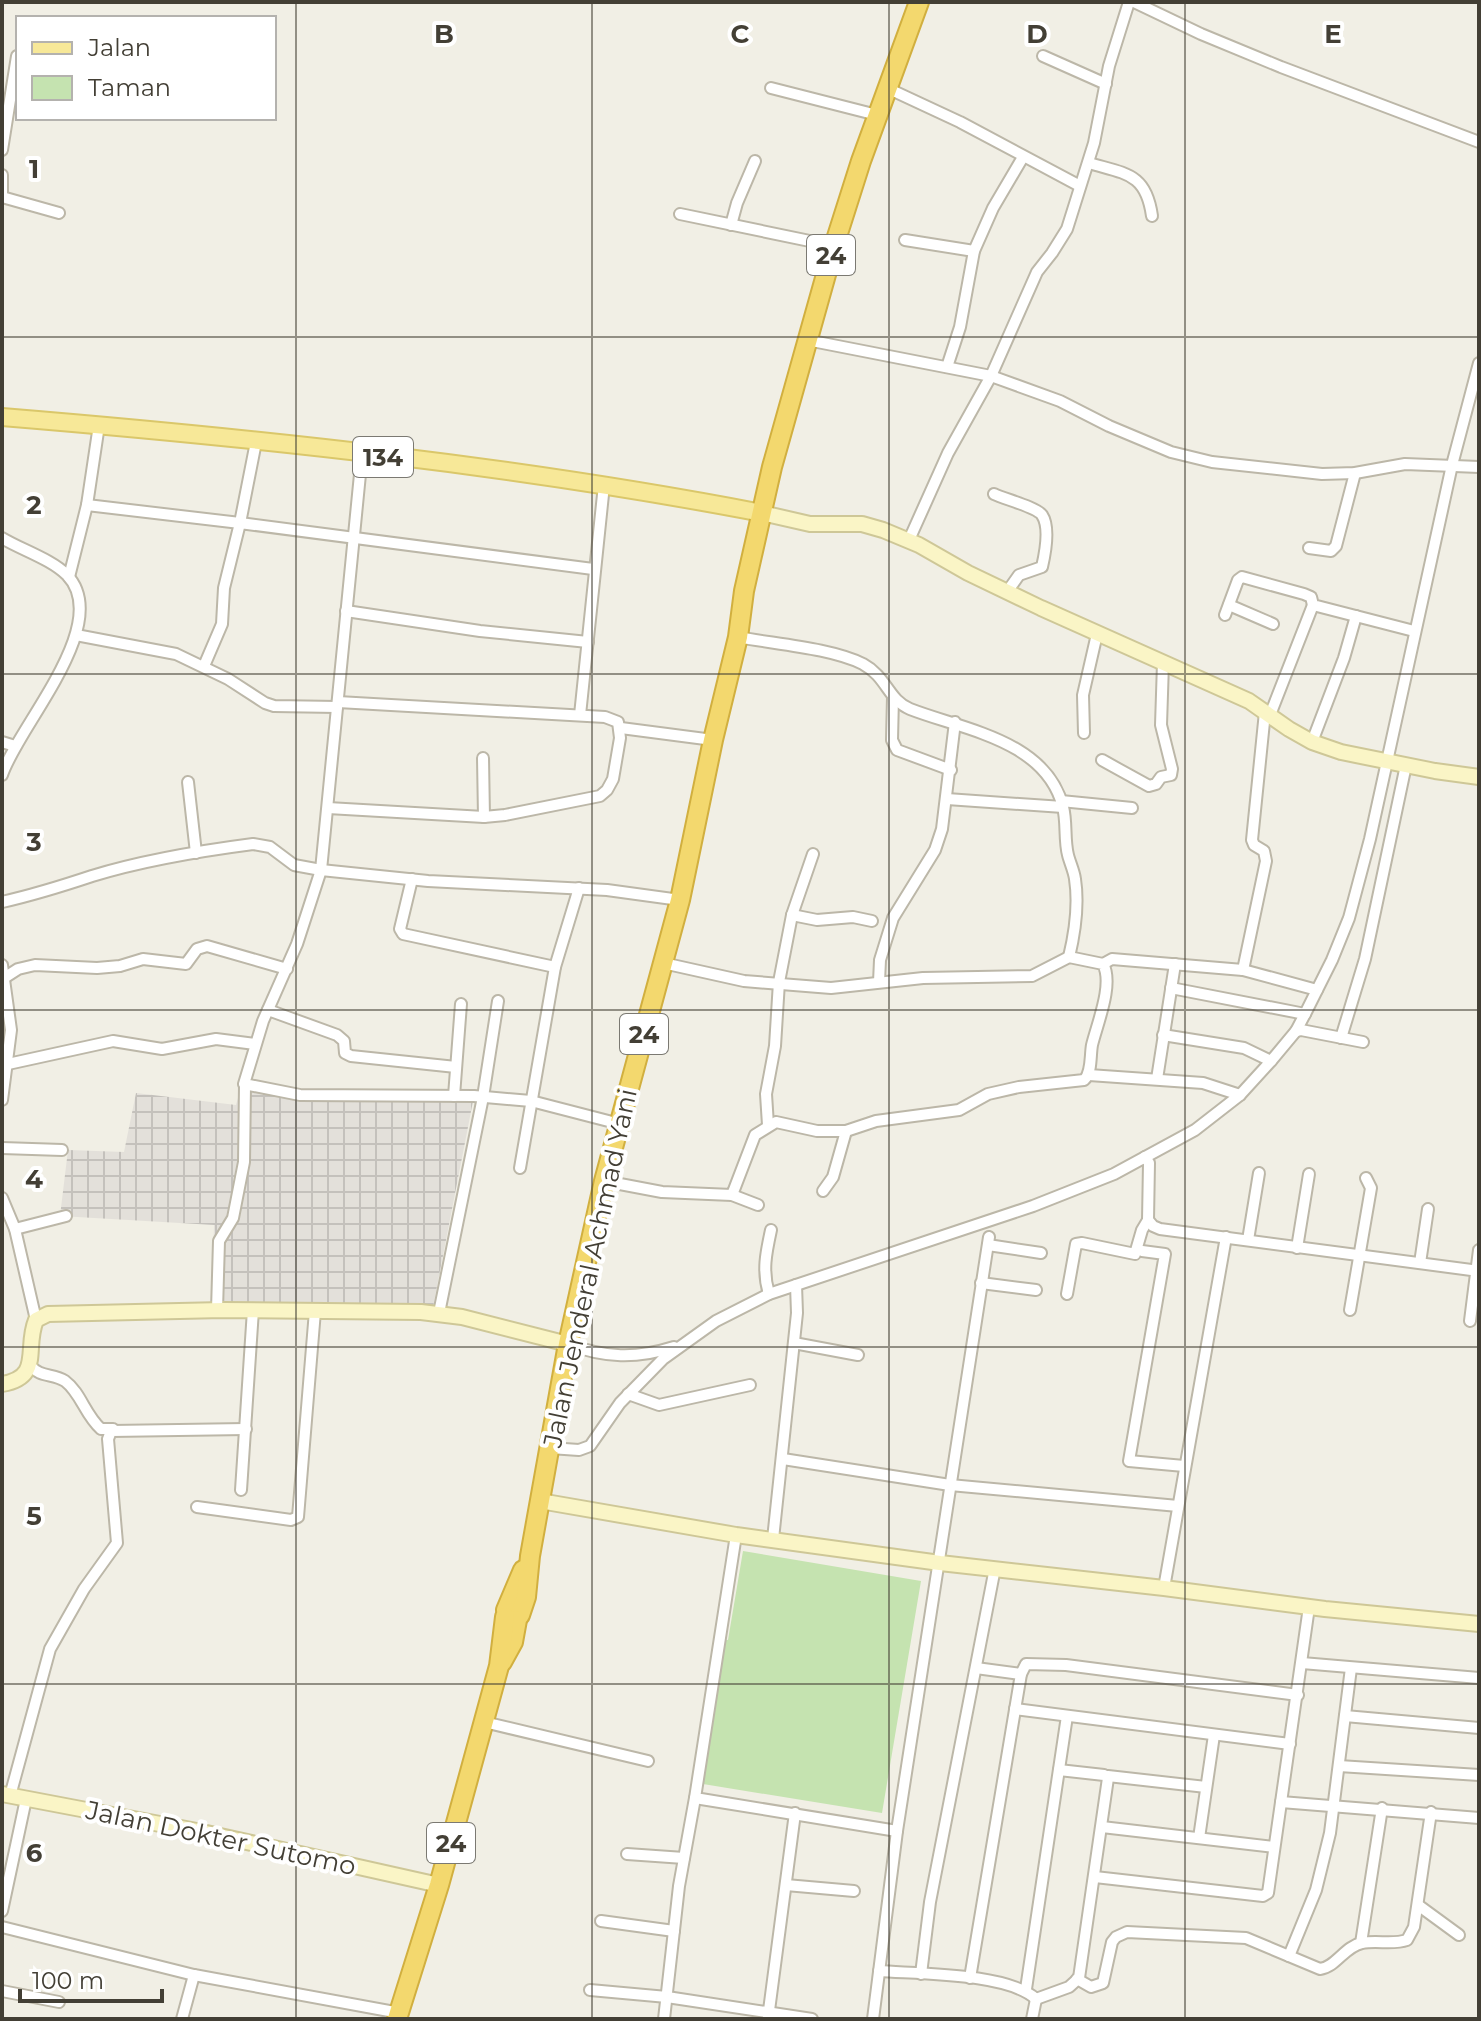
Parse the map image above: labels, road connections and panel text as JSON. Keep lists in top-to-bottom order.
{
  "streets": {
    "highway": ["24", "Jalan Jenderal Achmad Yani"],
    "main road": ["134", "Jalan Dokter Sutomo"]
  },
  "crossings": [
    ["24", "134"],
    ["24", "Jalan Jenderal Achmad Yani"],
    ["134", "Jalan Jenderal Achmad Yani"],
    ["Jalan Jenderal Achmad Yani", "Jalan Dokter Sutomo"]
  ],
  "legend": ["Jalan", "Taman"],
  "scale_bar": "100 m",
  "grid": {
    "columns": [
      "B",
      "C",
      "D",
      "E"
    ],
    "rows": [
      "1",
      "2",
      "3",
      "4",
      "5",
      "6"
    ]
  }
}
